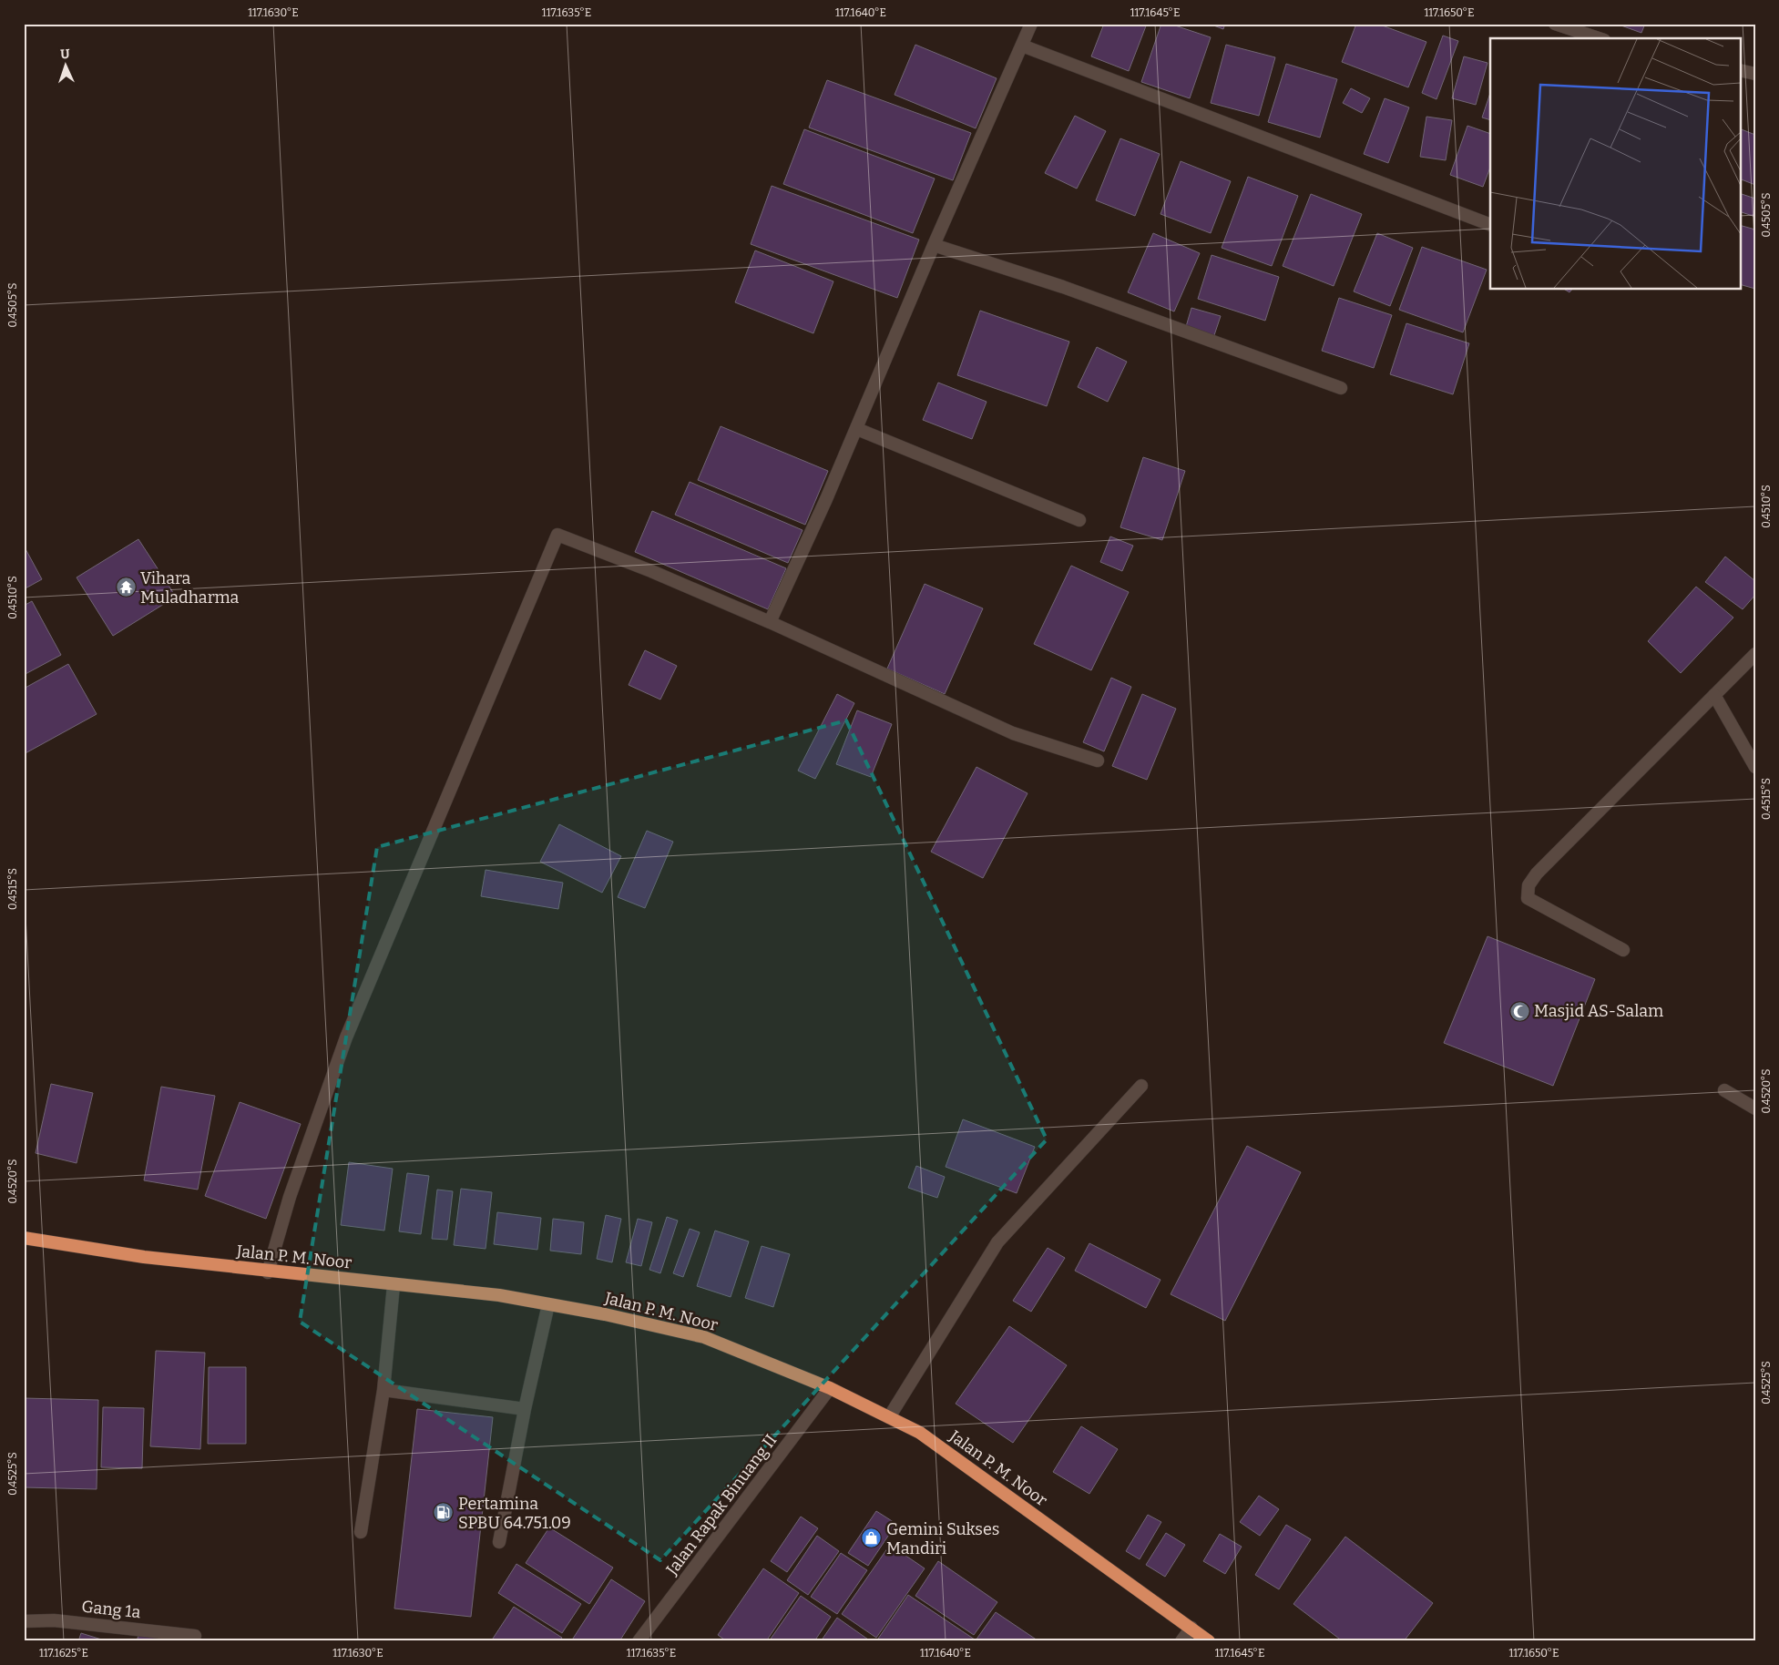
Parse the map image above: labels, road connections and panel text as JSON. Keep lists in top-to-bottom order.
{
  "streets": {
    "highway": ["Jalan P. M. Noor"],
    "street": ["Jalan Rapak Binuang II", "Gang 1a"]
  },
  "crossings": [
    ["Jalan P. M. Noor", "Jalan Rapak Binuang II"]
  ],
  "places": {
    "temple": ["Vihara Muladharma"],
    "mosque": ["Masjid AS-Salam"],
    "fuel station": ["Pertamina SPBU 64.751.09"],
    "shop": ["Gemini Sukses Mandiri"]
  },
  "north": "top",
  "coordinates": [
    "117.1630°E",
    "117.1635°E",
    "117.1640°E",
    "117.1645°E",
    "117.1650°E",
    "0.4505°S",
    "0.4510°S",
    "0.4515°S",
    "0.4520°S",
    "0.4525°S",
    "117.1625°E"
  ]
}
